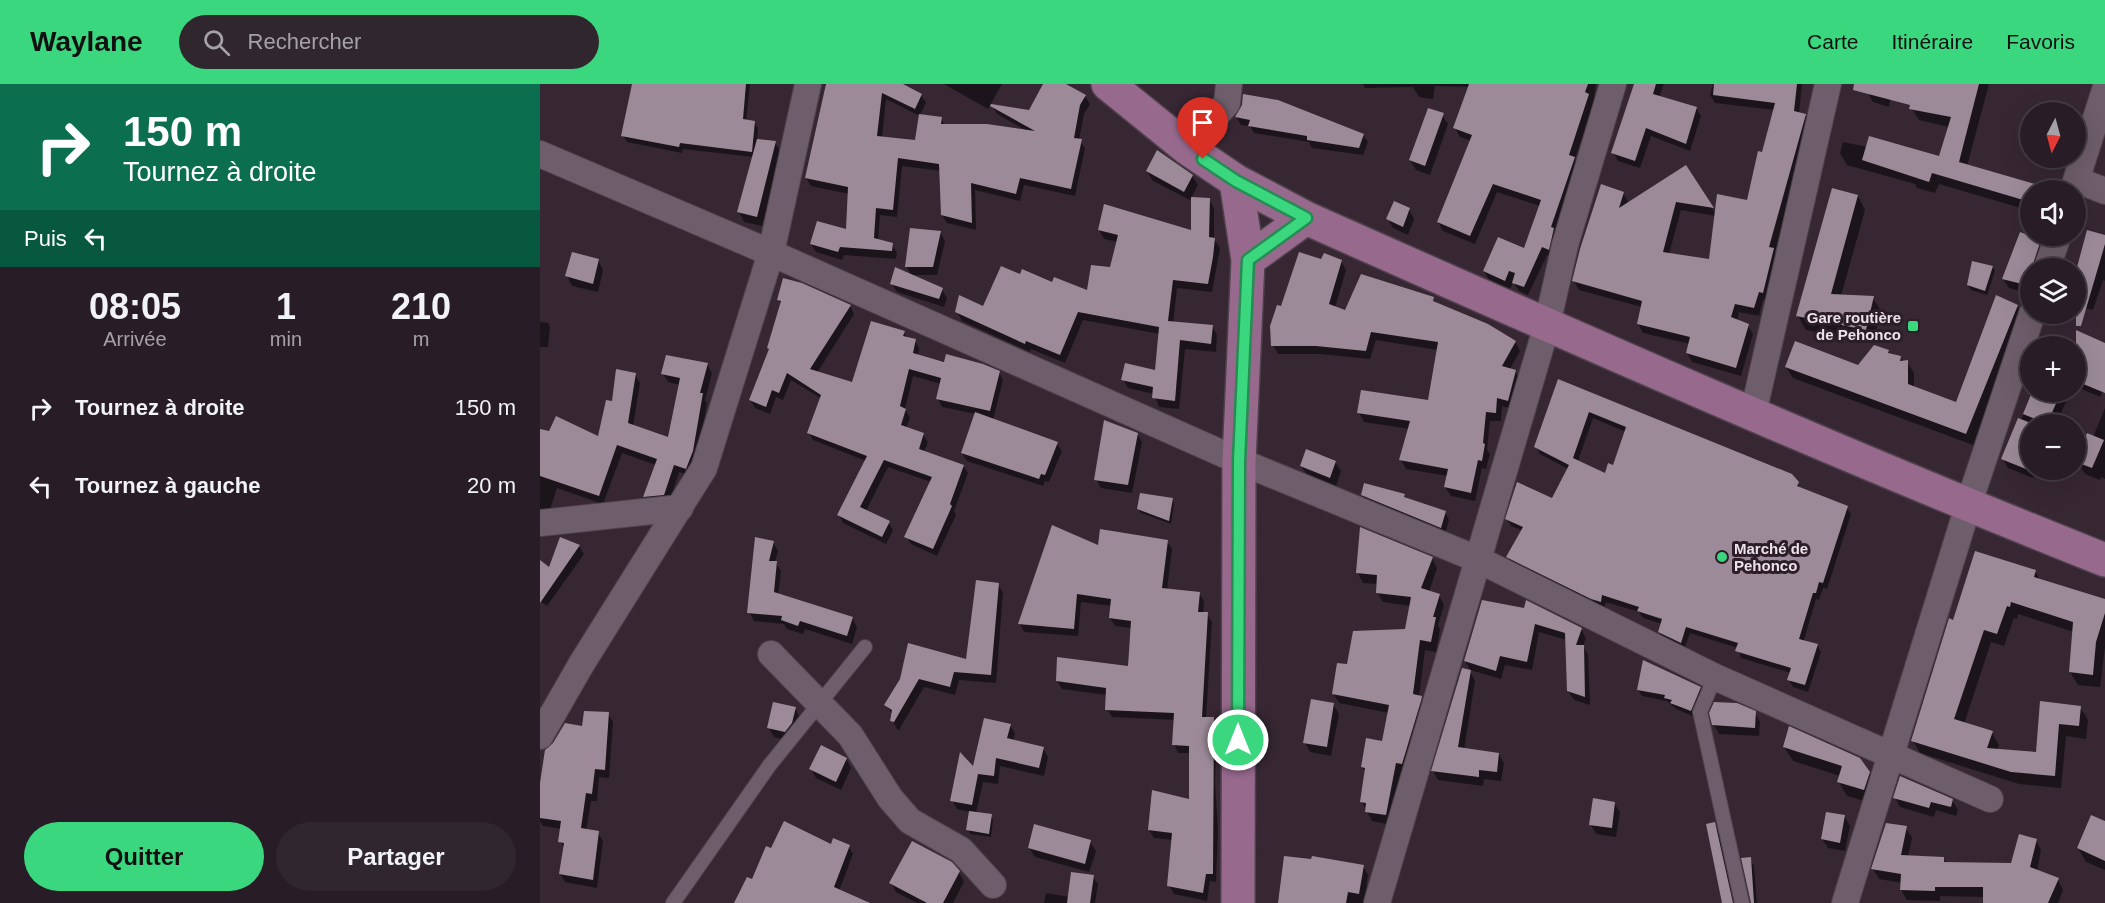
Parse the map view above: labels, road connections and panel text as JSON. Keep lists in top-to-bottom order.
{
  "places": {
    "transit": ["Gare routière de Pehonco"],
    "other": ["Marché de Pehonco"]
  },
  "north": "bottom",
  "page": {
    "header": "Waylane",
    "search": "Rechercher",
    "nav": ["Carte", "Itinéraire", "Favoris"],
    "turn": ["150 m", "Tournez à droite"],
    "map_buttons": ["+", "−"],
    "then": "Puis",
    "eta": [
      "08:05",
      "Arrivée",
      "1",
      "min",
      "210",
      "m"
    ],
    "list": [
      {
        "name": "Tournez à droite",
        "value": "150 m"
      },
      {
        "name": "Tournez à gauche",
        "value": "20 m"
      }
    ],
    "buttons": ["Quitter", "Partager"]
  }
}
